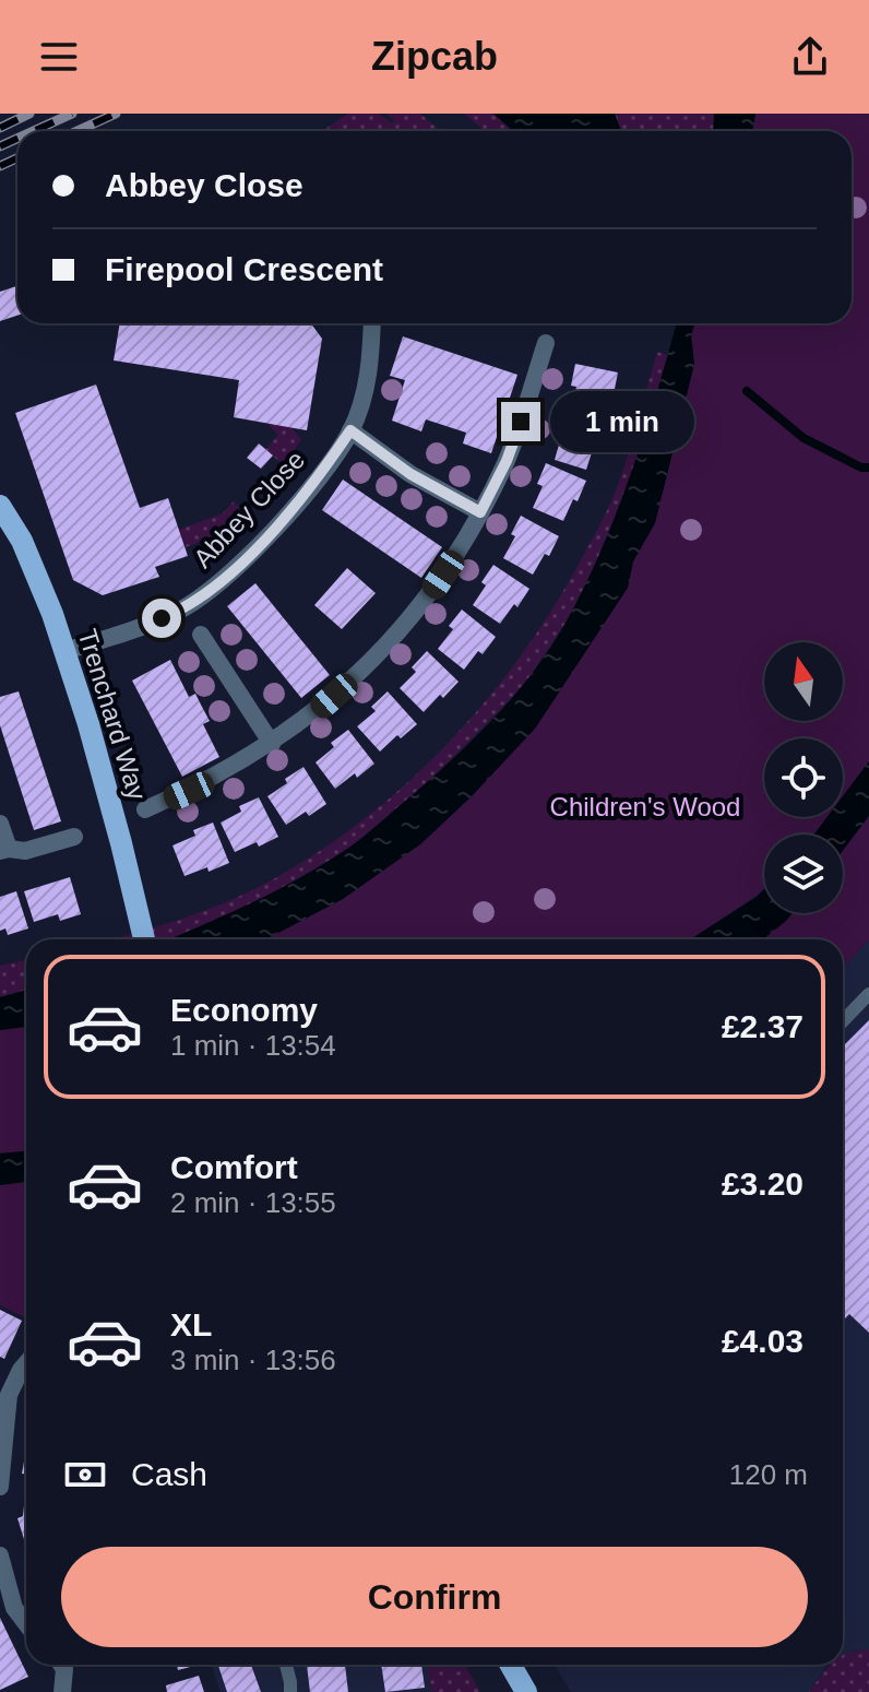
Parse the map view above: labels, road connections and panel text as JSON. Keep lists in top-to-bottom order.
{
  "streets": {
    "main road": ["Trenchard Way"],
    "street": ["Abbey Close"]
  },
  "crossings": [
    ["Abbey Close", "Trenchard Way"]
  ],
  "parks": ["Children's Wood"],
  "north": "top",
  "page": {
    "header": "Zipcab",
    "banner": ["Abbey Close", "Firepool Crescent"],
    "bubble": "1 min",
    "list": [
      {
        "name": "Economy",
        "note": "1 min · 13:54",
        "value": "£2.37"
      },
      {
        "name": "Comfort",
        "note": "2 min · 13:55",
        "value": "£3.20"
      },
      {
        "name": "XL",
        "note": "3 min · 13:56",
        "value": "£4.03"
      }
    ],
    "pay": ["Cash", "120 m"],
    "buttons": "Confirm"
  }
}
